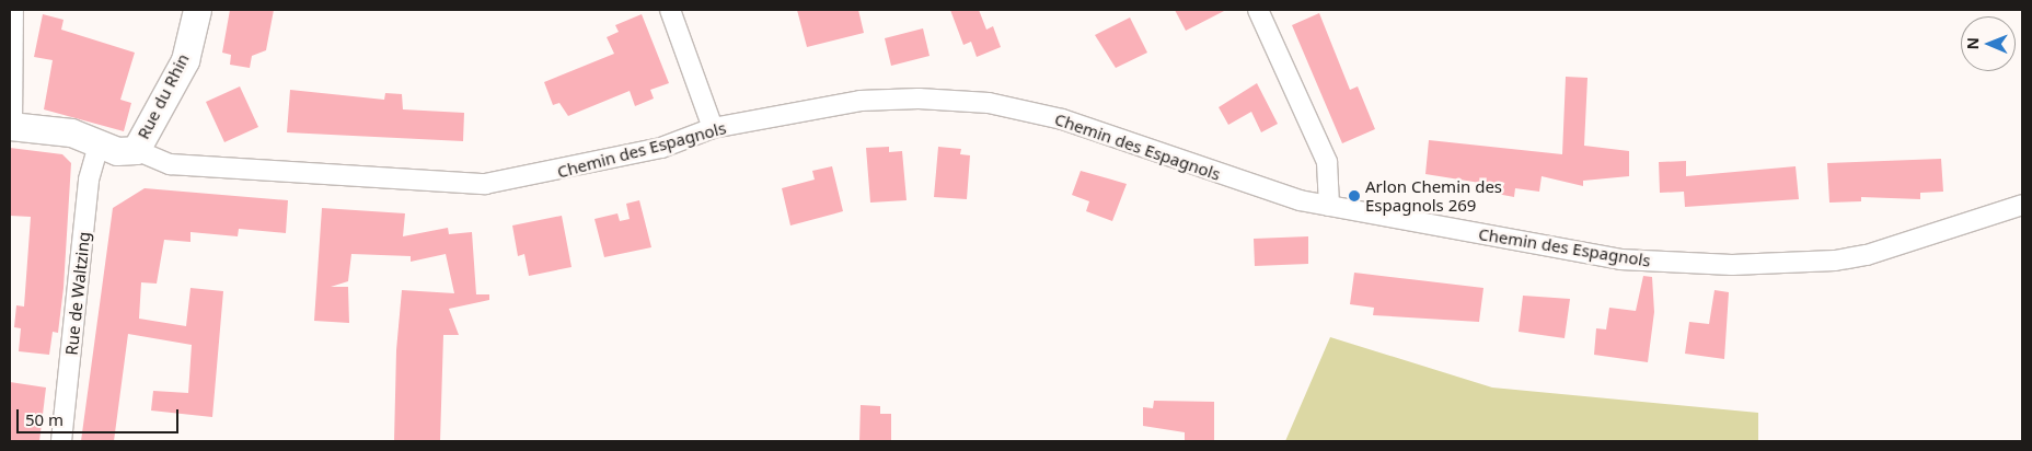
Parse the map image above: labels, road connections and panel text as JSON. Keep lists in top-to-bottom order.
{
  "streets": {
    "street": ["Rue du Rhin", "Chemin des Espagnols", "Rue de Waltzing"]
  },
  "crossings": [
    ["Rue du Rhin", "Chemin des Espagnols"],
    ["Chemin des Espagnols", "Rue de Waltzing"]
  ],
  "places": ["Arlon Chemin des Espagnols 269"],
  "scale_bar": "50 m",
  "north": "left"
}
